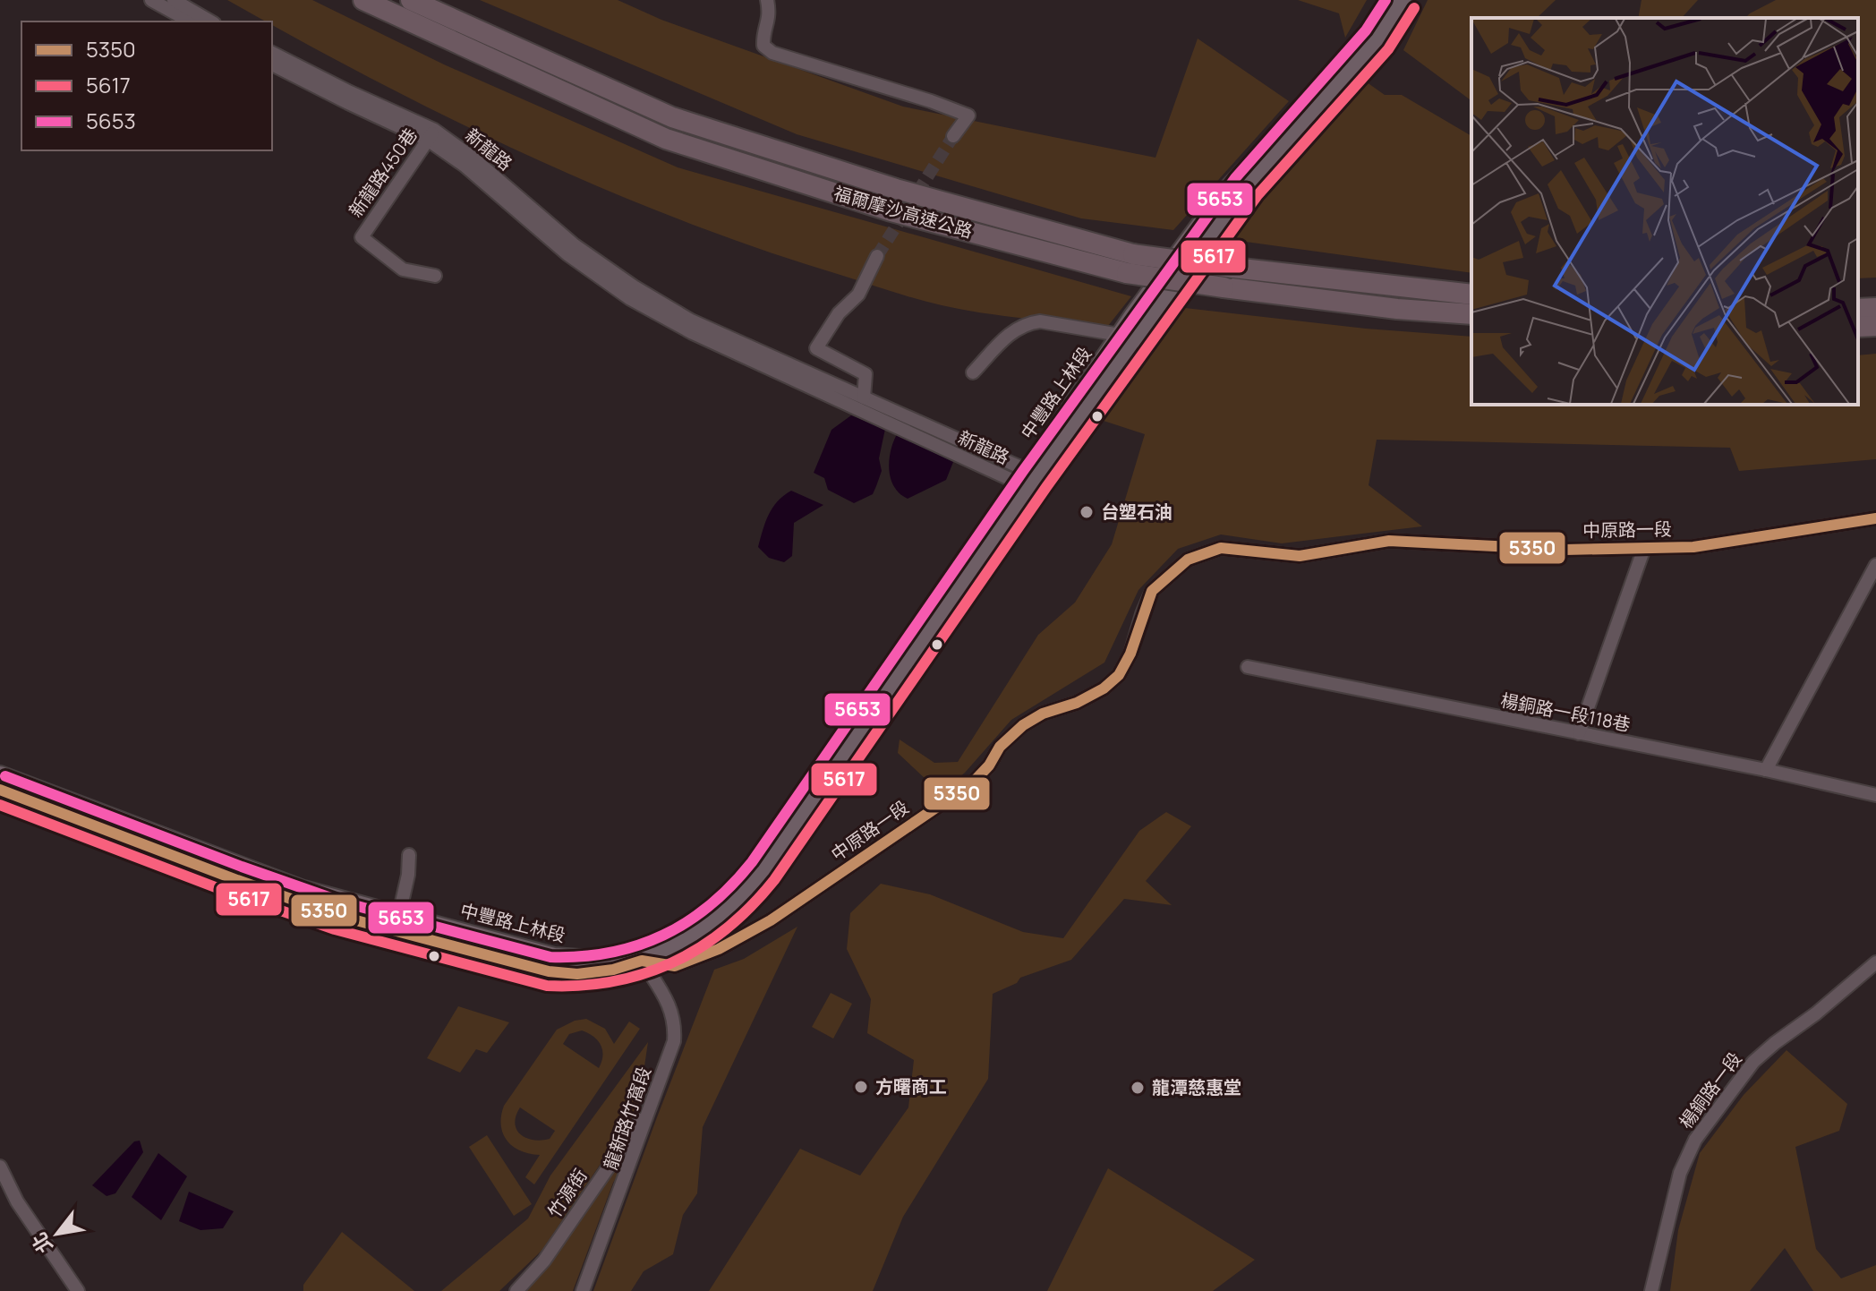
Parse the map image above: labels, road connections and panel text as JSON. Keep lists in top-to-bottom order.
{
  "streets": {
    "highway": ["福爾摩沙高速公路"],
    "main road": ["中豐路上林段"],
    "street": [
      "新龍路",
      "新龍路450巷",
      "中原路一段",
      "楊銅路一段118巷",
      "楊銅路一段",
      "龍新路竹窩段",
      "竹源街"
    ]
  },
  "crossings": [
    ["新龍路", "新龍路450巷"],
    ["新龍路", "中豐路上林段"],
    ["中豐路上林段", "中原路一段"],
    ["中豐路上林段", "龍新路竹窩段"],
    ["中原路一段", "龍新路竹窩段"],
    ["龍新路竹窩段", "竹源街"]
  ],
  "places": ["台塑石油", "方曙商工", "龍潭慈惠堂"],
  "lines": ["transit line 5653", "transit line 5617", "transit line 5350"],
  "legend": ["5350", "5617", "5653"],
  "north": "bottom left"
}
